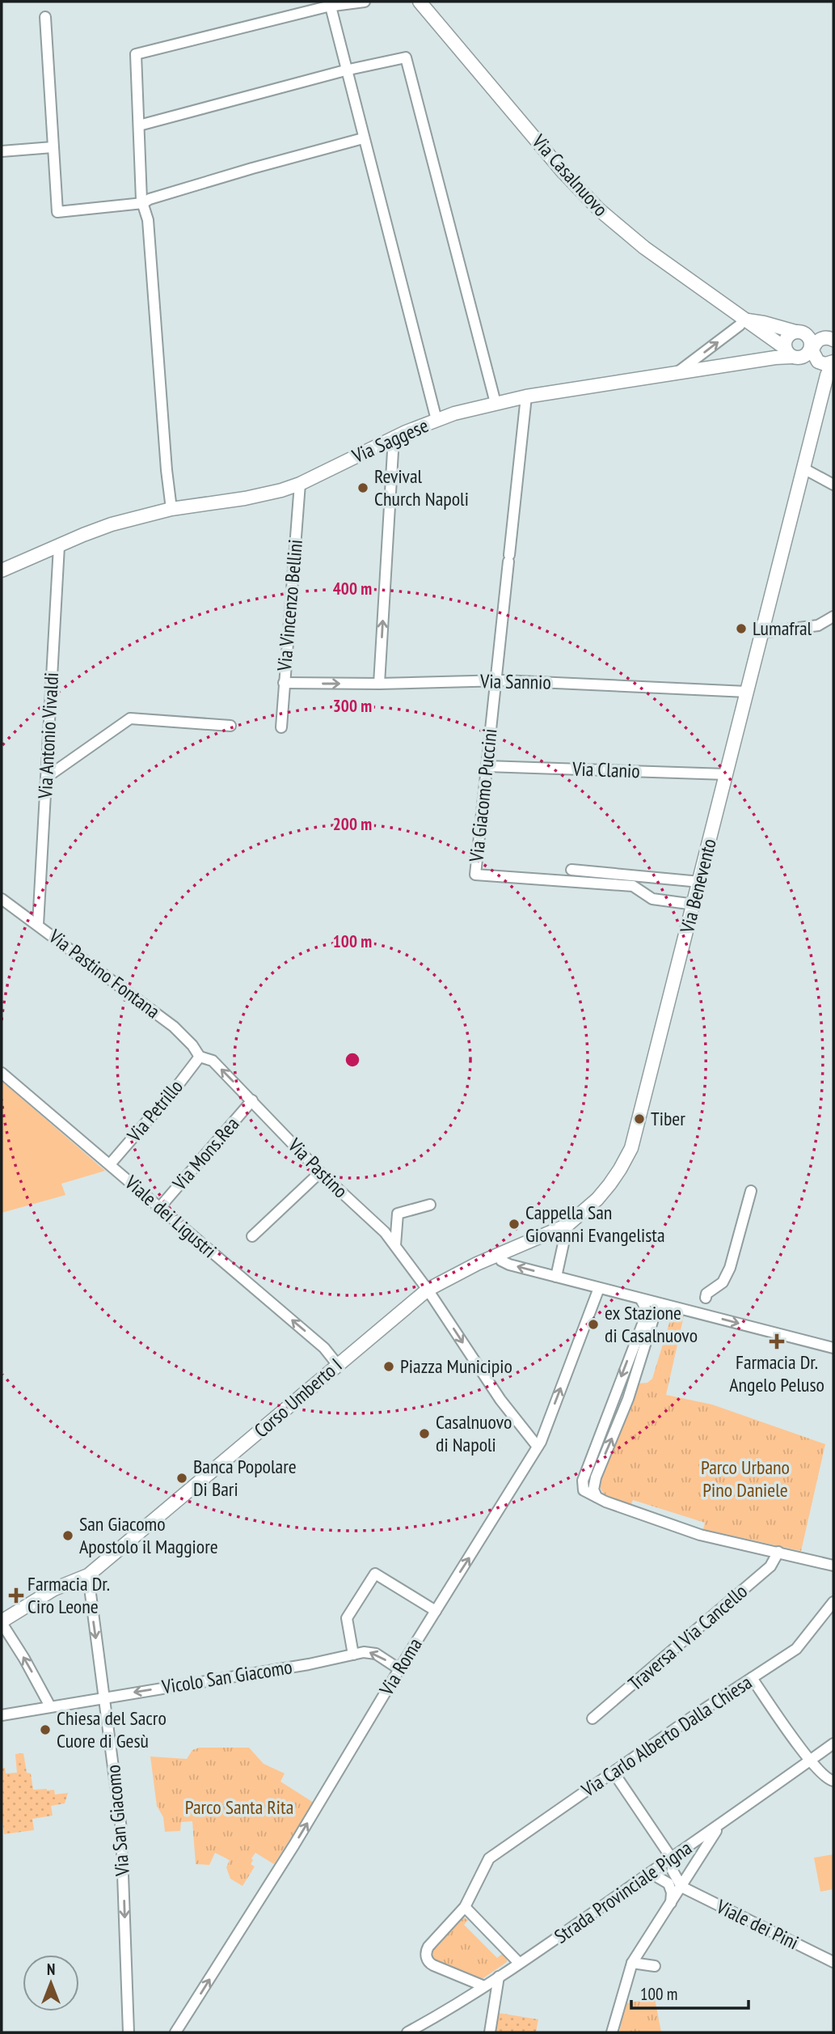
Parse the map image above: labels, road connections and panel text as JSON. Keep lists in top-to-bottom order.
{
  "streets": {
    "main road": [
      "Via Casalnuovo",
      "Via Saggese",
      "Via Benevento",
      "Corso Umberto I"
    ],
    "street": [
      "Via Vincenzo Bellini",
      "Via Sannio",
      "Via Antonio Vivaldi",
      "Via Clanio",
      "Via Giacomo Puccini",
      "Via Pastino Fontana",
      "Via Petrillo",
      "Via Mons.Rea",
      "Via Pastino",
      "Viale dei Ligustri",
      "Traversa I Via Cancello",
      "Via Roma",
      "Vicolo San Giacomo",
      "Via Carlo Alberto Dalla Chiesa",
      "Via San Giacomo",
      "Strada Provinciale Pigna",
      "Viale dei Pini"
    ]
  },
  "crossings": [
    ["Via Casalnuovo", "Via Saggese"],
    ["Via Saggese", "Via Vincenzo Bellini"],
    ["Via Saggese", "Via Antonio Vivaldi"],
    ["Via Saggese", "Via Giacomo Puccini"],
    ["Via Vincenzo Bellini", "Via Sannio"],
    ["Via Sannio", "Via Giacomo Puccini"],
    ["Via Sannio", "Via Benevento"],
    ["Via Antonio Vivaldi", "Via Pastino Fontana"],
    ["Via Clanio", "Via Giacomo Puccini"],
    ["Via Clanio", "Via Benevento"],
    ["Via Giacomo Puccini", "Via Benevento"],
    ["Via Benevento", "Via Pastino"],
    ["Via Benevento", "Corso Umberto I"],
    ["Via Pastino Fontana", "Via Petrillo"],
    ["Via Pastino Fontana", "Via Pastino"],
    ["Via Petrillo", "Via Pastino"],
    ["Via Petrillo", "Viale dei Ligustri"],
    ["Via Mons.Rea", "Via Pastino"],
    ["Via Mons.Rea", "Viale dei Ligustri"],
    ["Via Pastino", "Corso Umberto I"],
    ["Via Pastino", "Via Roma"],
    ["Viale dei Ligustri", "Corso Umberto I"],
    ["Corso Umberto I", "Via San Giacomo"],
    ["Via Roma", "Vicolo San Giacomo"],
    ["Vicolo San Giacomo", "Via San Giacomo"]
  ],
  "one_way": [
    "Viale dei Ligustri",
    "Via Roma",
    "Vicolo San Giacomo",
    "Via San Giacomo"
  ],
  "parks": ["Parco Urbano Pino Daniele", "Parco Santa Rita"],
  "places": {
    "other": [
      "Revival Church Napoli",
      "Lumafral",
      "Tiber",
      "Cappella San Giovanni Evangelista",
      "ex Stazione di Casalnuovo",
      "Piazza Municipio",
      "Casalnuovo di Napoli",
      "Banca Popolare Di Bari",
      "San Giacomo Apostolo il Maggiore",
      "Chiesa del Sacro Cuore di Gesù"
    ],
    "health": ["Farmacia Dr. Angelo Peluso", "Farmacia Dr. Ciro Leone"]
  },
  "scale_bar": "100 m",
  "north": "top",
  "rings": [
    "400 m",
    "300 m",
    "200 m",
    "100 m"
  ]
}
